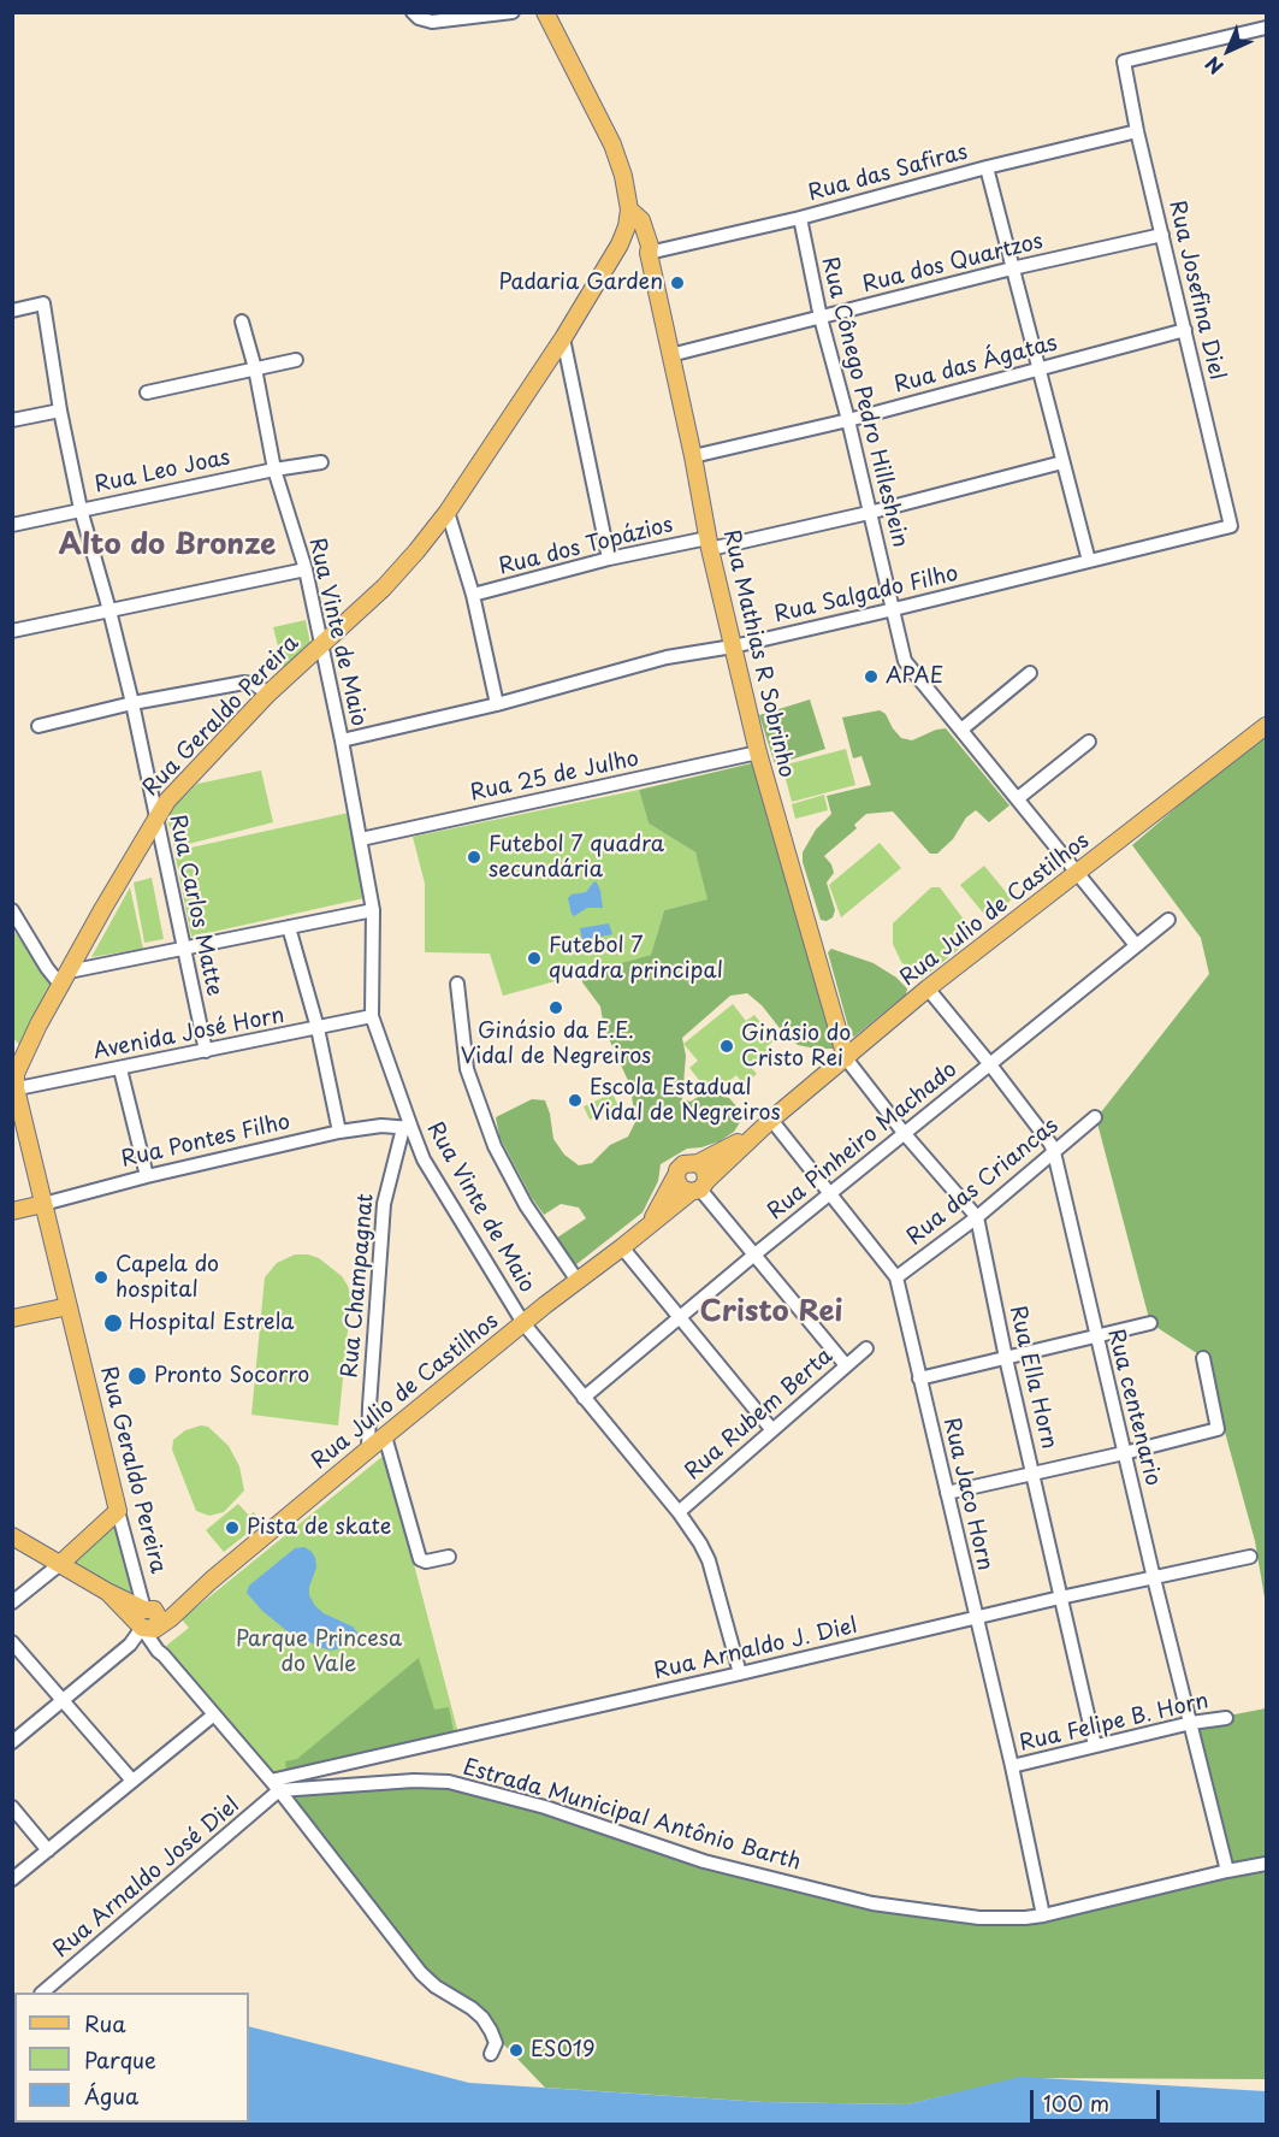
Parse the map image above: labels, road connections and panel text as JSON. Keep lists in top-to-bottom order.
{
  "streets": {
    "main road": [
      "Rua Mathias R Sobrinho",
      "Rua Geraldo Pereira",
      "Rua Julio de Castilhos",
      "Rua Pontes Filho"
    ],
    "street": [
      "Rua das Safiras",
      "Rua dos Quartzos",
      "Rua Josefina Diel",
      "Rua das Ágatas",
      "Rua Cônego Pedro Hilleshein",
      "Rua Leo Joas",
      "Rua dos Topázios",
      "Rua Salgado Filho",
      "Rua Vinte de Maio",
      "Rua 25 de Julho",
      "Rua Carlos Matte",
      "Avenida José Horn",
      "Rua Pinheiro Machado",
      "Rua das Criancas",
      "Rua Champagnat",
      "Rua Ella Horn",
      "Rua centenario",
      "Rua Rubem Berta",
      "Rua Jaco Horn",
      "Rua Arnaldo J. Diel",
      "Rua Felipe B. Horn",
      "Estrada Municipal Antônio Barth",
      "Rua Arnaldo José Diel"
    ]
  },
  "crossings": [
    ["Rua das Safiras", "Rua Josefina Diel"],
    ["Rua das Safiras", "Rua Cônego Pedro Hilleshein"],
    ["Rua das Safiras", "Rua Mathias R Sobrinho"],
    ["Rua dos Quartzos", "Rua Josefina Diel"],
    ["Rua dos Quartzos", "Rua Cônego Pedro Hilleshein"],
    ["Rua dos Quartzos", "Rua Mathias R Sobrinho"],
    ["Rua Josefina Diel", "Rua das Ágatas"],
    ["Rua Josefina Diel", "Rua Salgado Filho"],
    ["Rua das Ágatas", "Rua Cônego Pedro Hilleshein"],
    ["Rua das Ágatas", "Rua Mathias R Sobrinho"],
    ["Rua Cônego Pedro Hilleshein", "Rua dos Topázios"],
    ["Rua Cônego Pedro Hilleshein", "Rua Salgado Filho"],
    ["Rua Cônego Pedro Hilleshein", "Rua Julio de Castilhos"],
    ["Rua Cônego Pedro Hilleshein", "Rua Pinheiro Machado"],
    ["Rua Leo Joas", "Rua Vinte de Maio"],
    ["Rua Leo Joas", "Rua Carlos Matte"],
    ["Rua dos Topázios", "Rua Mathias R Sobrinho"],
    ["Rua Salgado Filho", "Rua Vinte de Maio"],
    ["Rua Salgado Filho", "Rua Mathias R Sobrinho"],
    ["Rua Vinte de Maio", "Rua Geraldo Pereira"],
    ["Rua Vinte de Maio", "Rua 25 de Julho"],
    ["Rua Vinte de Maio", "Rua Julio de Castilhos"],
    ["Rua Vinte de Maio", "Avenida José Horn"],
    ["Rua Vinte de Maio", "Rua Pontes Filho"],
    ["Rua Vinte de Maio", "Rua Pinheiro Machado"],
    ["Rua Vinte de Maio", "Rua Champagnat"],
    ["Rua Vinte de Maio", "Rua Rubem Berta"],
    ["Rua Vinte de Maio", "Rua Arnaldo J. Diel"],
    ["Rua Mathias R Sobrinho", "Rua Geraldo Pereira"],
    ["Rua Mathias R Sobrinho", "Rua 25 de Julho"],
    ["Rua Mathias R Sobrinho", "Rua Julio de Castilhos"],
    ["Rua Mathias R Sobrinho", "Rua Ella Horn"],
    ["Rua Geraldo Pereira", "Rua Carlos Matte"],
    ["Rua Geraldo Pereira", "Rua Julio de Castilhos"],
    ["Rua Geraldo Pereira", "Avenida José Horn"],
    ["Rua Geraldo Pereira", "Rua Pontes Filho"],
    ["Rua Carlos Matte", "Avenida José Horn"],
    ["Rua Julio de Castilhos", "Rua Champagnat"],
    ["Rua Julio de Castilhos", "Rua Ella Horn"],
    ["Rua Julio de Castilhos", "Rua centenario"],
    ["Rua Julio de Castilhos", "Rua Jaco Horn"],
    ["Rua Pontes Filho", "Rua Champagnat"],
    ["Rua Pinheiro Machado", "Rua Ella Horn"],
    ["Rua Pinheiro Machado", "Rua centenario"],
    ["Rua Pinheiro Machado", "Rua Jaco Horn"],
    ["Rua das Criancas", "Rua Ella Horn"],
    ["Rua das Criancas", "Rua centenario"],
    ["Rua das Criancas", "Rua Jaco Horn"],
    ["Rua Ella Horn", "Rua Arnaldo J. Diel"],
    ["Rua Ella Horn", "Rua Felipe B. Horn"],
    ["Rua centenario", "Rua Arnaldo J. Diel"],
    ["Rua centenario", "Rua Felipe B. Horn"],
    ["Rua centenario", "Estrada Municipal Antônio Barth"],
    ["Rua Jaco Horn", "Rua Arnaldo J. Diel"],
    ["Rua Jaco Horn", "Rua Felipe B. Horn"],
    ["Rua Jaco Horn", "Estrada Municipal Antônio Barth"],
    ["Rua Arnaldo J. Diel", "Estrada Municipal Antônio Barth"],
    ["Rua Arnaldo J. Diel", "Rua Arnaldo José Diel"],
    ["Estrada Municipal Antônio Barth", "Rua Arnaldo José Diel"]
  ],
  "districts": ["Alto do Bronze", "Cristo Rei"],
  "parks": ["Parque Princesa do Vale"],
  "places": [
    "Padaria Garden",
    "APAE",
    "Futebol 7 quadra secundária",
    "Futebol 7 quadra principal",
    "Ginásio da E.E. Vidal de Negreiros",
    "Ginásio do Cristo Rei",
    "Escola Estadual Vidal de Negreiros",
    "Capela do hospital",
    "Hospital Estrela",
    "Pronto Socorro",
    "Pista de skate",
    "ES019"
  ],
  "legend": ["Rua", "Parque", "Água"],
  "scale_bar": "100 m",
  "north": "bottom left"
}
